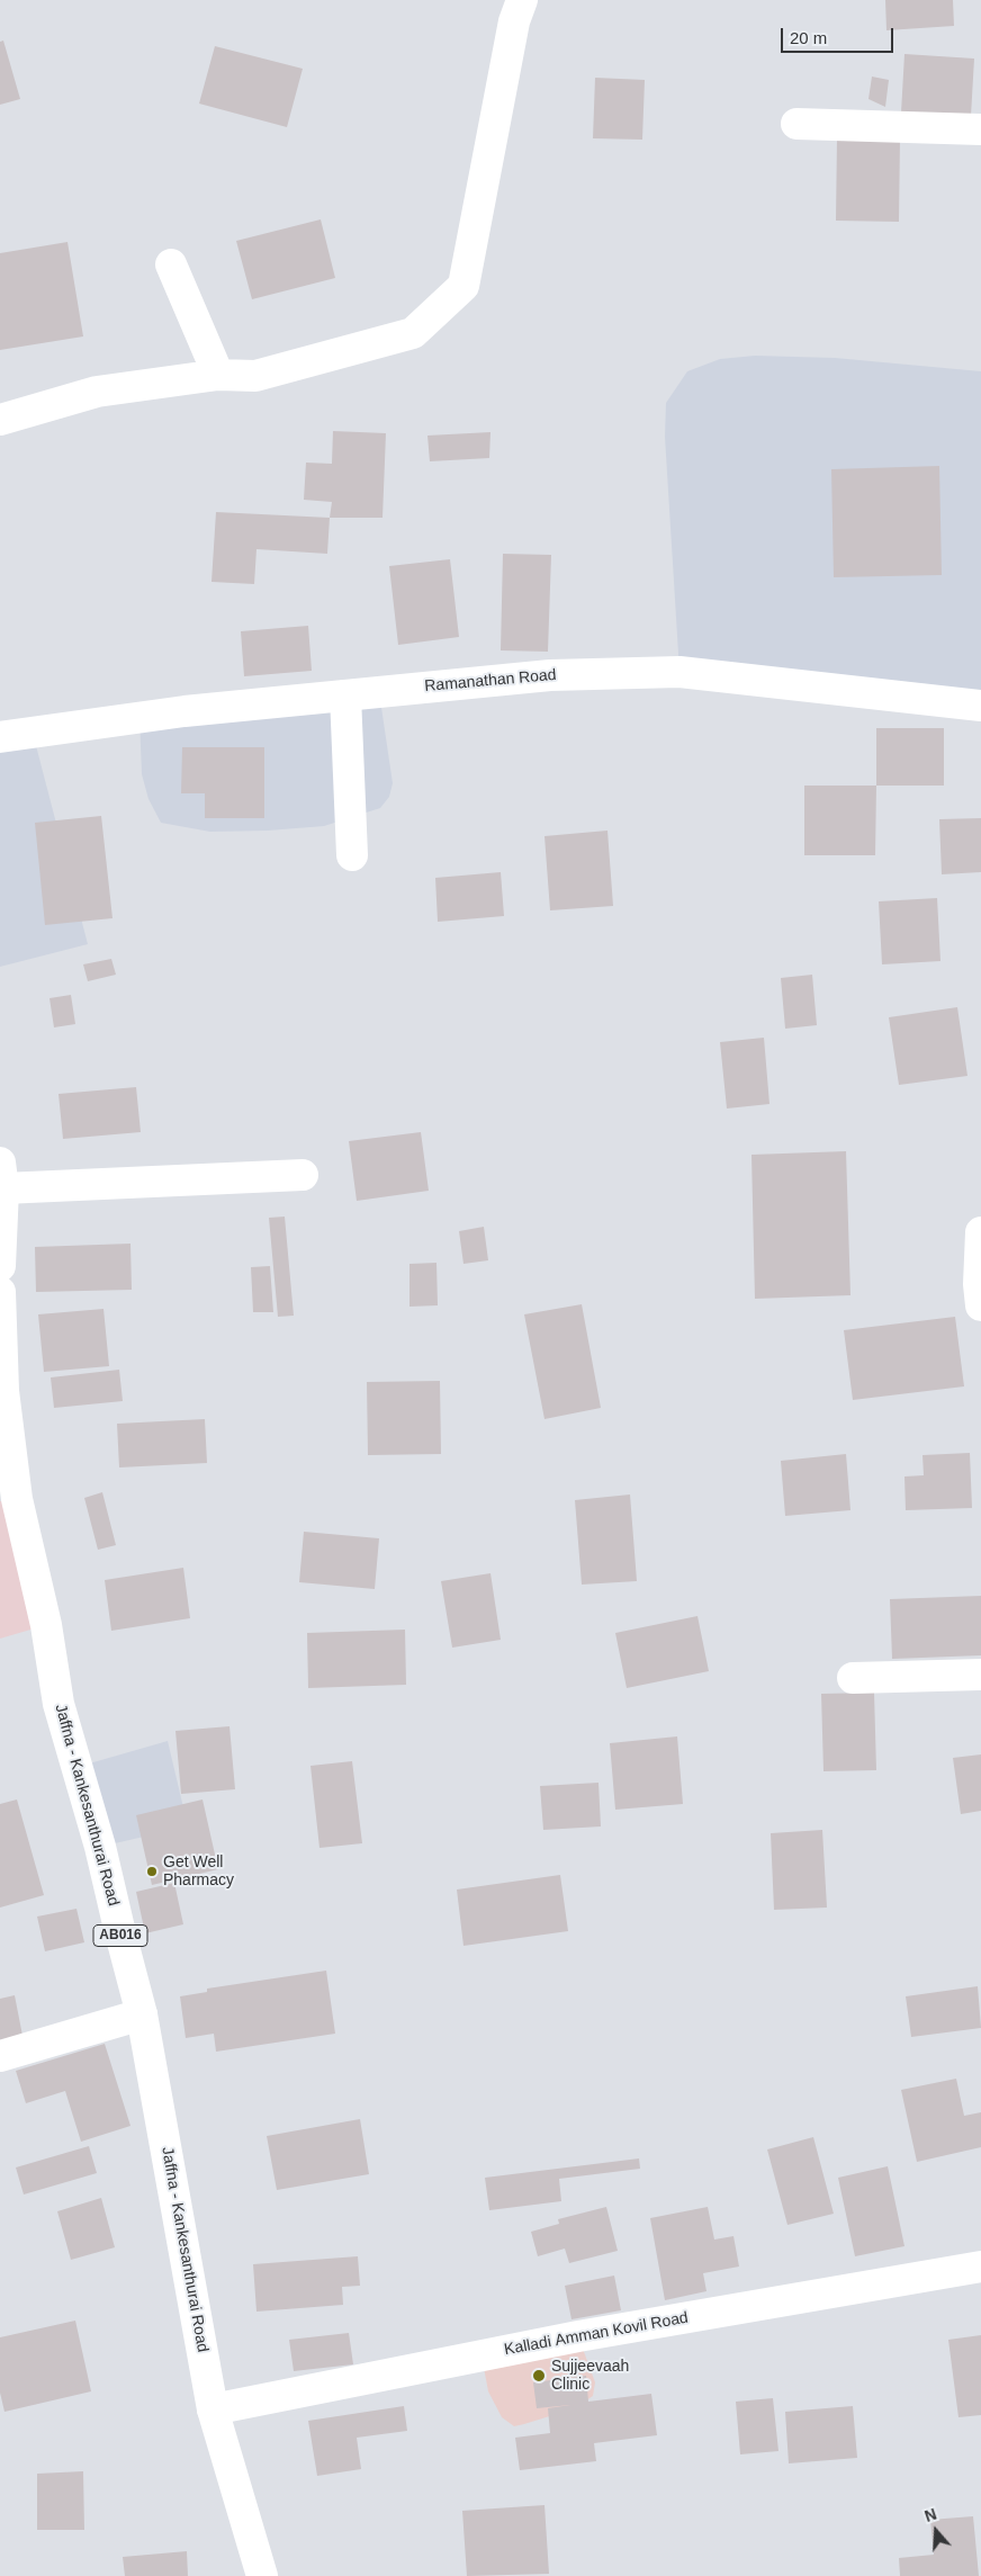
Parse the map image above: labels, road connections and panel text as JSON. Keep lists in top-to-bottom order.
{
  "streets": {
    "street": [
      "Ramanathan Road",
      "Jaffna - Kankesanthurai Road",
      "AB016",
      "Kalladi Amman Kovil Road"
    ]
  },
  "crossings": [
    ["Jaffna - Kankesanthurai Road", "Kalladi Amman Kovil Road"]
  ],
  "places": ["Get Well Pharmacy", "Sujjeevaah Clinic"],
  "scale_bar": "20 m",
  "north": "top"
}
